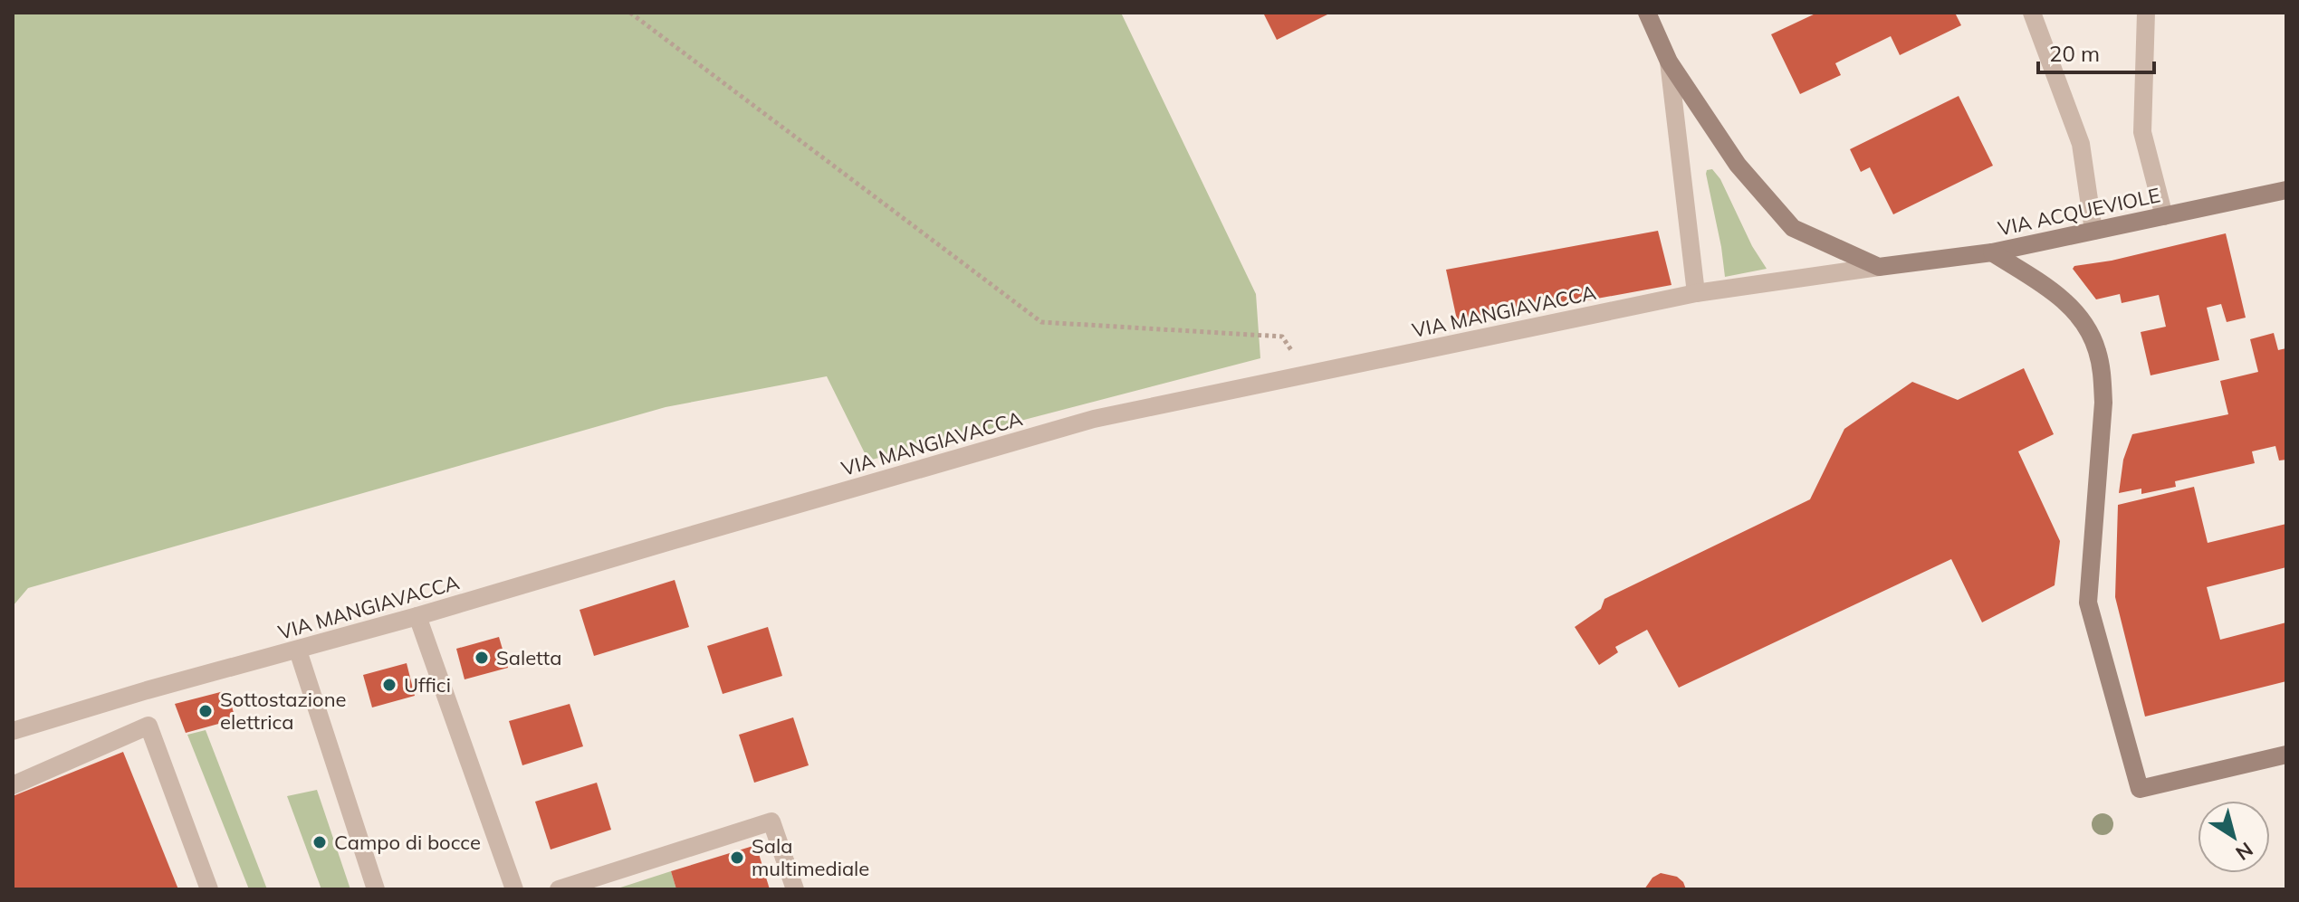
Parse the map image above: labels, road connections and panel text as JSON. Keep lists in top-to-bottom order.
{
  "streets": {
    "main road": ["VIA ACQUEVIOLE"],
    "street": ["VIA MANGIAVACCA"]
  },
  "crossings": [
    ["VIA ACQUEVIOLE", "VIA MANGIAVACCA"]
  ],
  "places": [
    "Saletta",
    "Uffici",
    "Sottostazione elettrica",
    "Campo di bocce",
    "Sala multimediale"
  ],
  "scale_bar": "20 m",
  "north": "bottom right"
}
